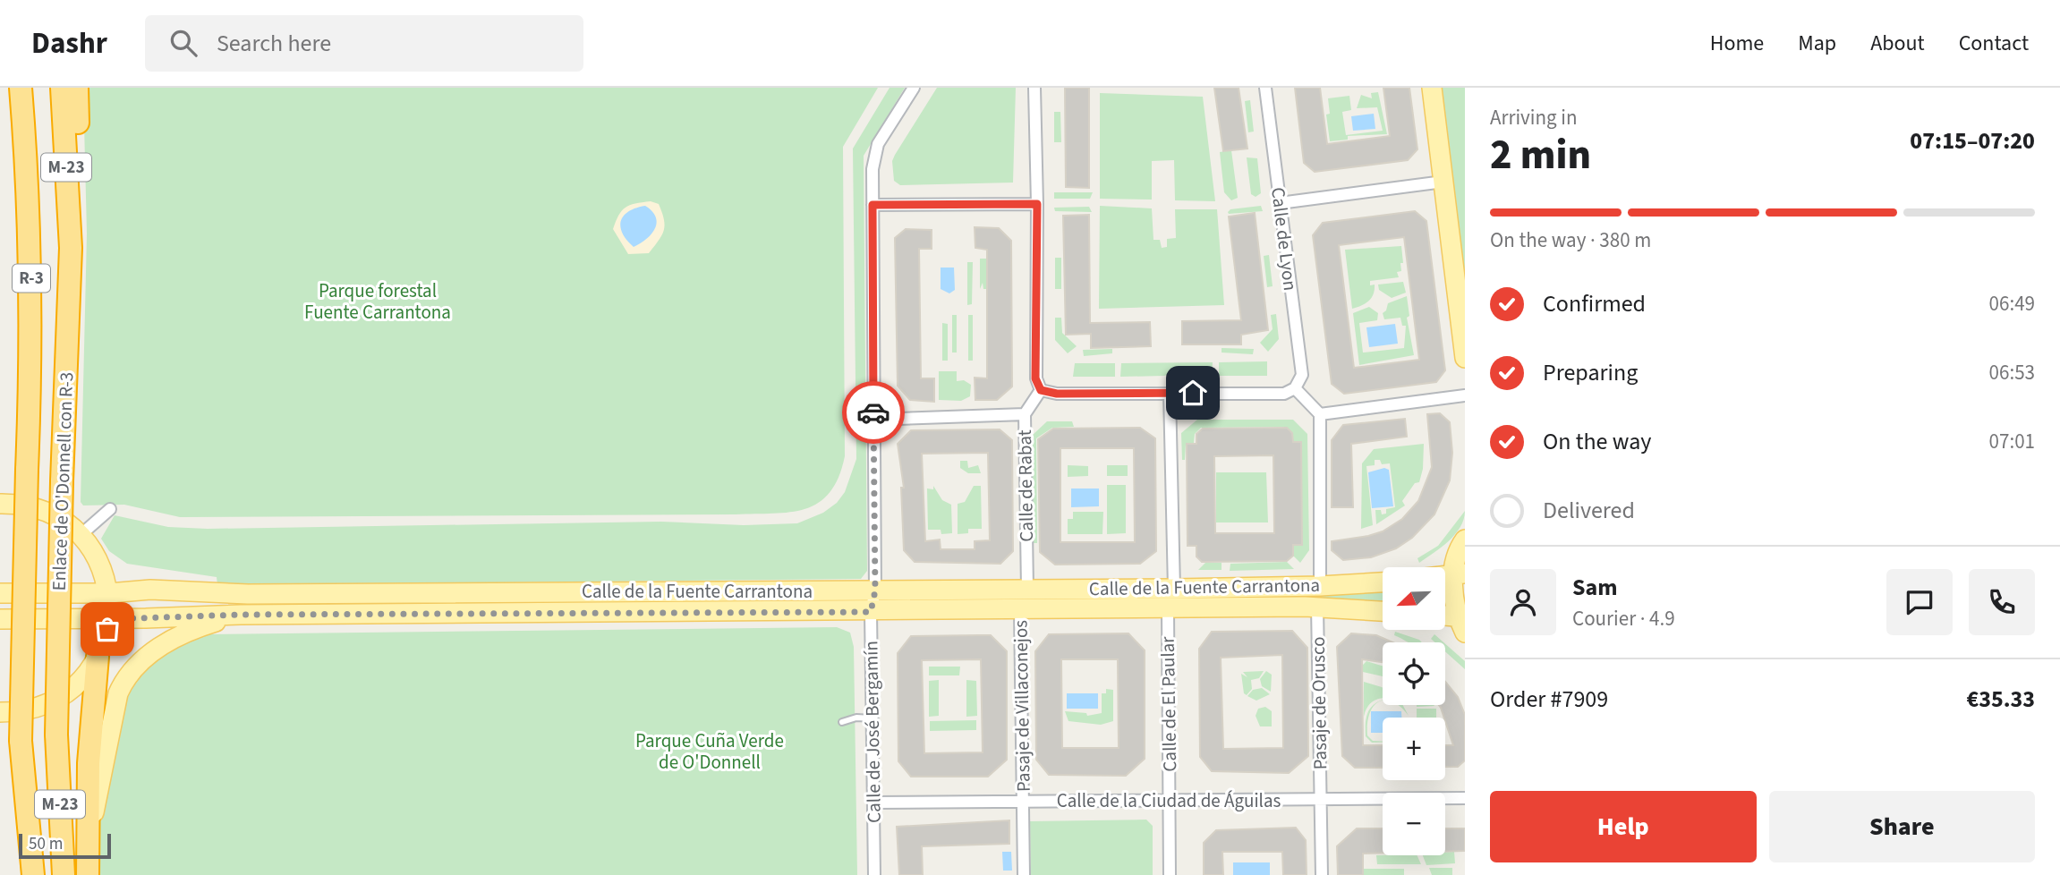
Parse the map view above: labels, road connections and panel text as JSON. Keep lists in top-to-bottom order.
{
  "streets": {
    "highway": ["M-23", "R-3", "Enlace de O'Donnell con R-3"],
    "main road": ["Calle de la Fuente Carrantona"],
    "street": [
      "Calle de Lyon",
      "Calle de Rabat",
      "Pasaje de Orusco",
      "Calle de El Paular",
      "Pasaje de Villaconejos",
      "Calle de José Bergamín",
      "Calle de la Ciudad de Águilas"
    ]
  },
  "crossings": [
    ["Calle de Rabat", "Calle de la Fuente Carrantona"],
    ["Calle de la Fuente Carrantona", "Pasaje de Orusco"],
    ["Calle de la Fuente Carrantona", "Calle de El Paular"],
    ["Calle de la Fuente Carrantona", "Pasaje de Villaconejos"],
    ["Calle de la Fuente Carrantona", "Calle de José Bergamín"],
    ["Pasaje de Orusco", "Calle de la Ciudad de Águilas"],
    ["Calle de El Paular", "Calle de la Ciudad de Águilas"],
    ["Pasaje de Villaconejos", "Calle de la Ciudad de Águilas"],
    ["Calle de José Bergamín", "Calle de la Ciudad de Águilas"]
  ],
  "parks": ["Parque forestal Fuente Carrantona", "Parque Cuña Verde de O'Donnell"],
  "scale_bar": "50 m",
  "north": "bottom left",
  "page": {
    "header": "Dashr",
    "search": "Search here",
    "nav": [
      "Home",
      "Map",
      "About",
      "Contact"
    ],
    "heading": ["2 min", "Arriving in", "07:15–07:20"],
    "panel": [
      "Sam",
      "Courier · 4.9",
      "Order #7909",
      "€35.33"
    ],
    "bar": "On the way · 380 m",
    "list": [
      ["Confirmed", "06:49"],
      ["Preparing", "06:53"],
      ["On the way", "07:01"],
      "Delivered"
    ],
    "map_buttons": ["+", "−"],
    "buttons": ["Help", "Share"],
    "scale": "50 m"
  }
}
